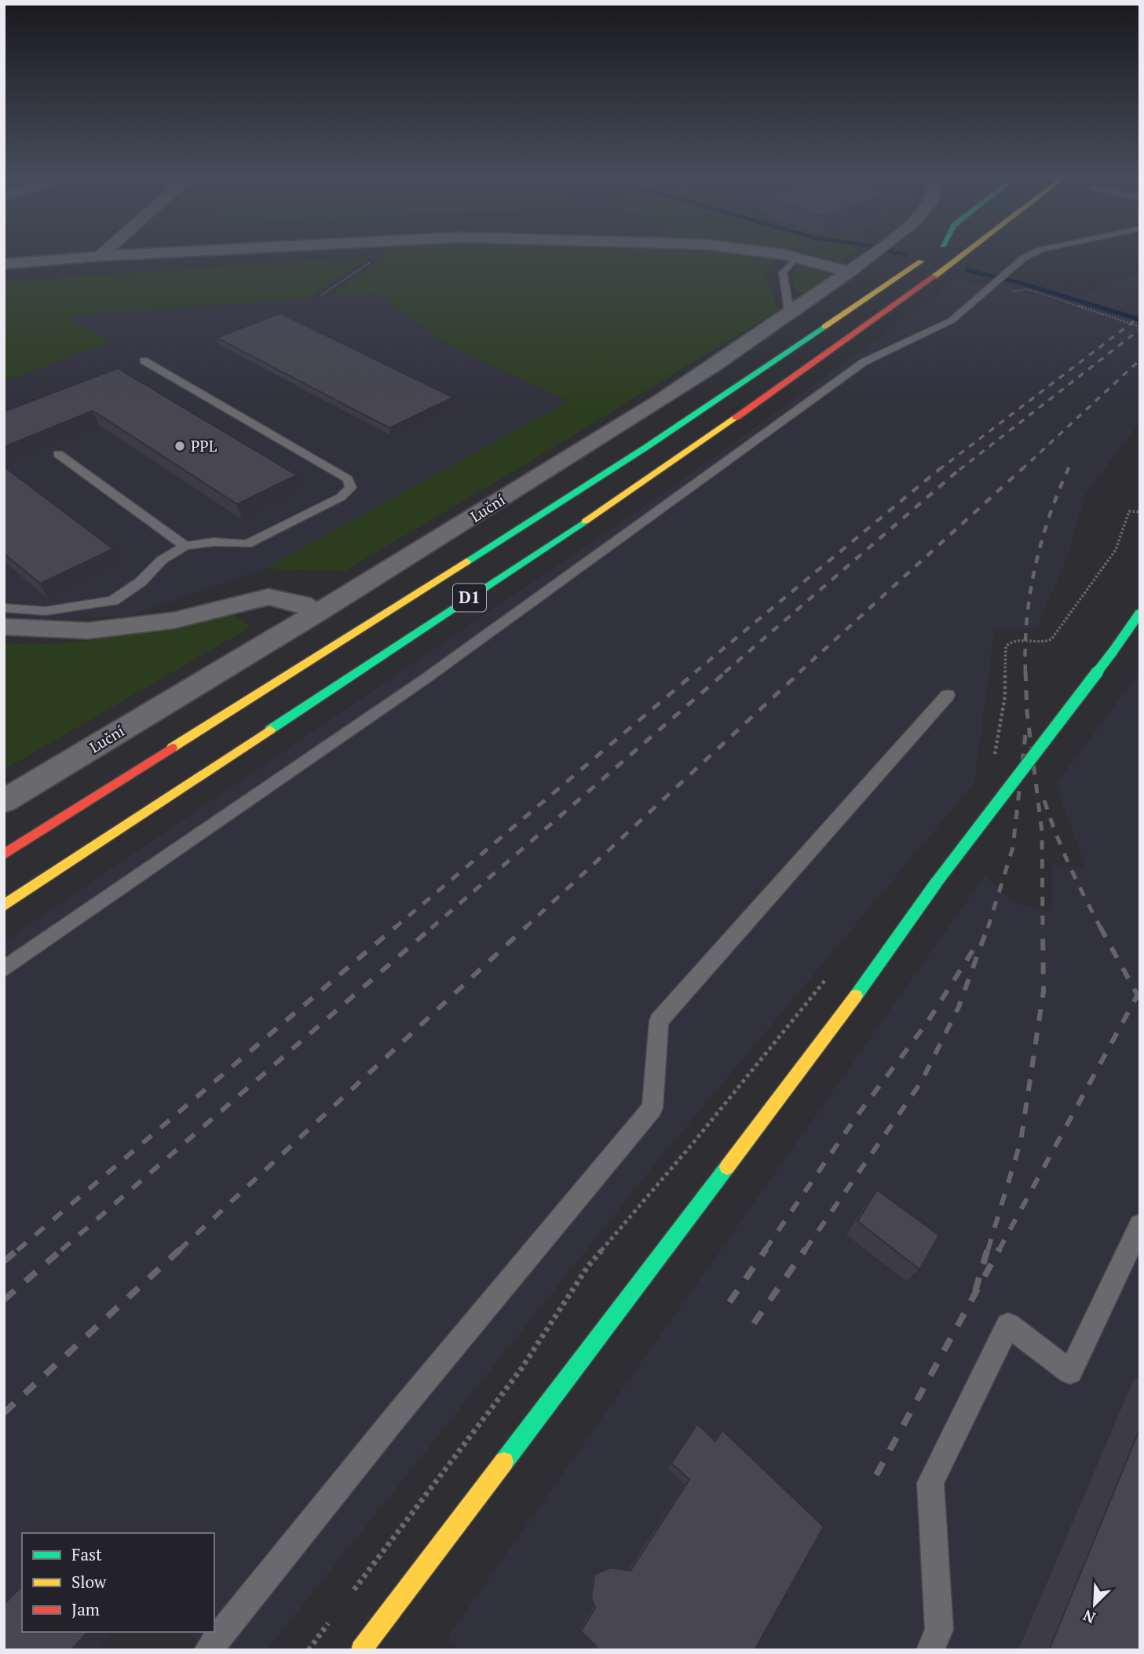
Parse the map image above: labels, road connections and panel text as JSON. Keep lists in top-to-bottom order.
{
  "streets": {
    "main road": ["D1"],
    "street": ["Luční"]
  },
  "places": ["PPL"],
  "legend": ["Fast", "Slow", "Jam"],
  "north": "bottom left"
}
